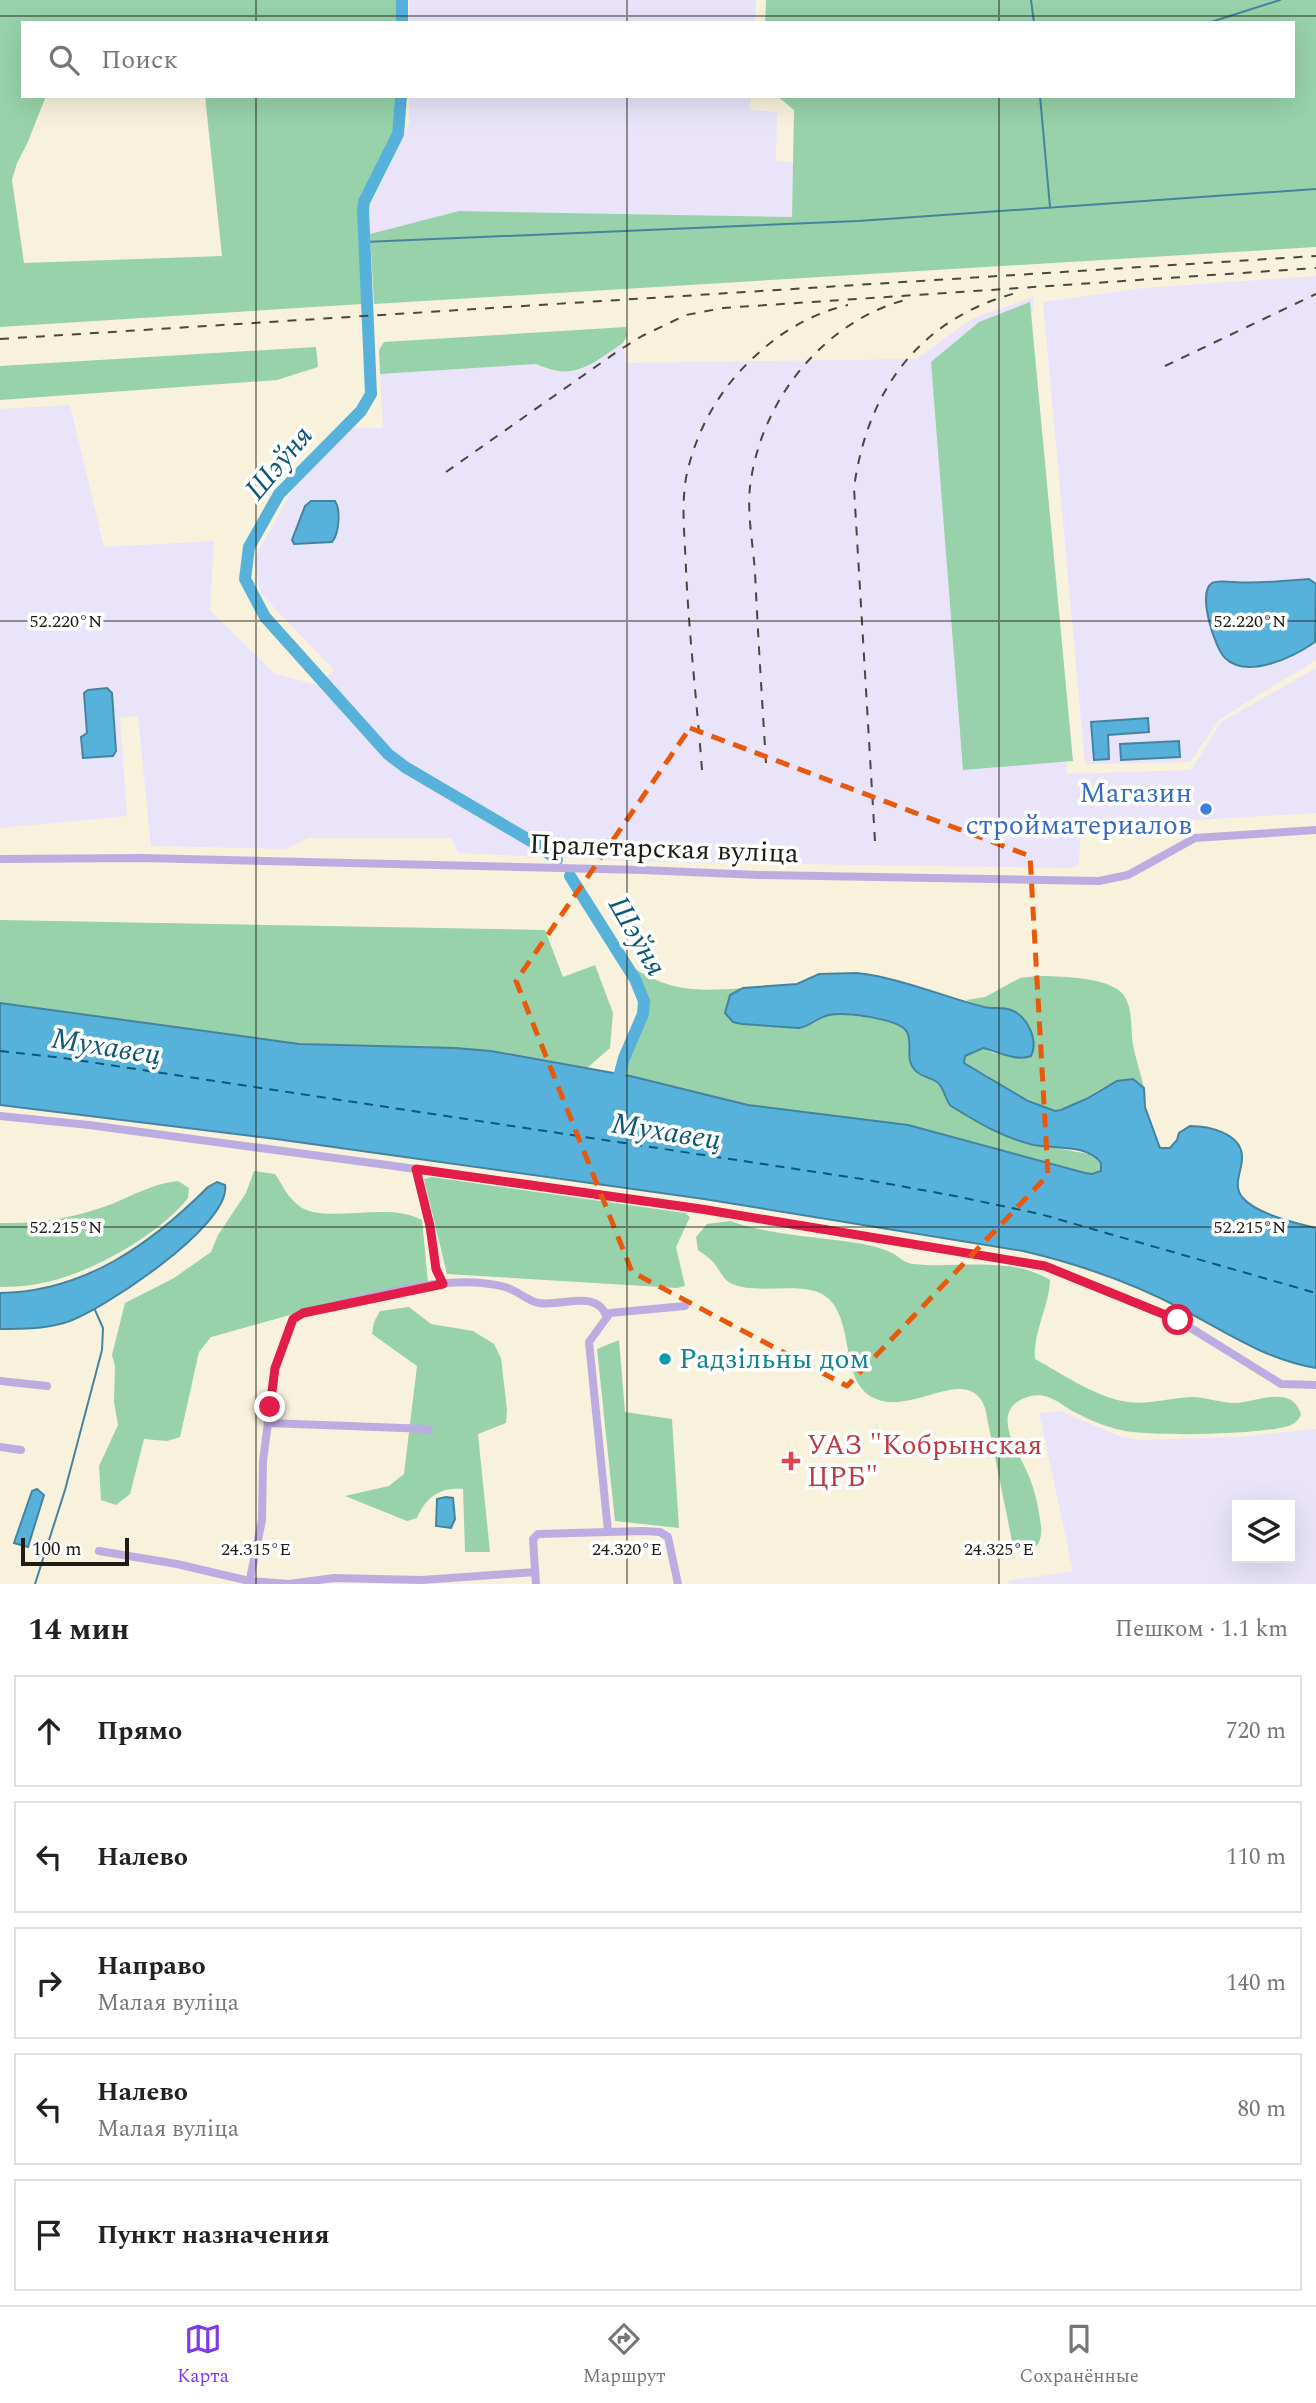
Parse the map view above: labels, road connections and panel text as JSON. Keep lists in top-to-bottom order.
{
  "streets": {
    "street": ["Пралетарская вуліца"]
  },
  "water": ["Шэўня", "Мухавец"],
  "places": {
    "other": ["Магазин стройматериалов", "Радзільны дом"],
    "health": ["УАЗ \"Кобрынская ЦРБ\""]
  },
  "scale_bar": "100 m",
  "page": {
    "search": "Поиск",
    "scale": "100 m",
    "heading": ["14 мин", "Пешком · 1.1 km"],
    "list": [
      ["Прямо", "720 m"],
      ["Налево", "110 m"],
      ["Направо", "Малая вуліца", "140 m"],
      ["Налево", "Малая вуліца", "80 m"],
      "Пункт назначения"
    ],
    "nav": ["Карта", "Маршрут", "Сохранённые"]
  },
  "coordinates": [
    "52.220°N",
    "52.215°N",
    "24.315°E",
    "24.320°E",
    "24.325°E"
  ]
}
